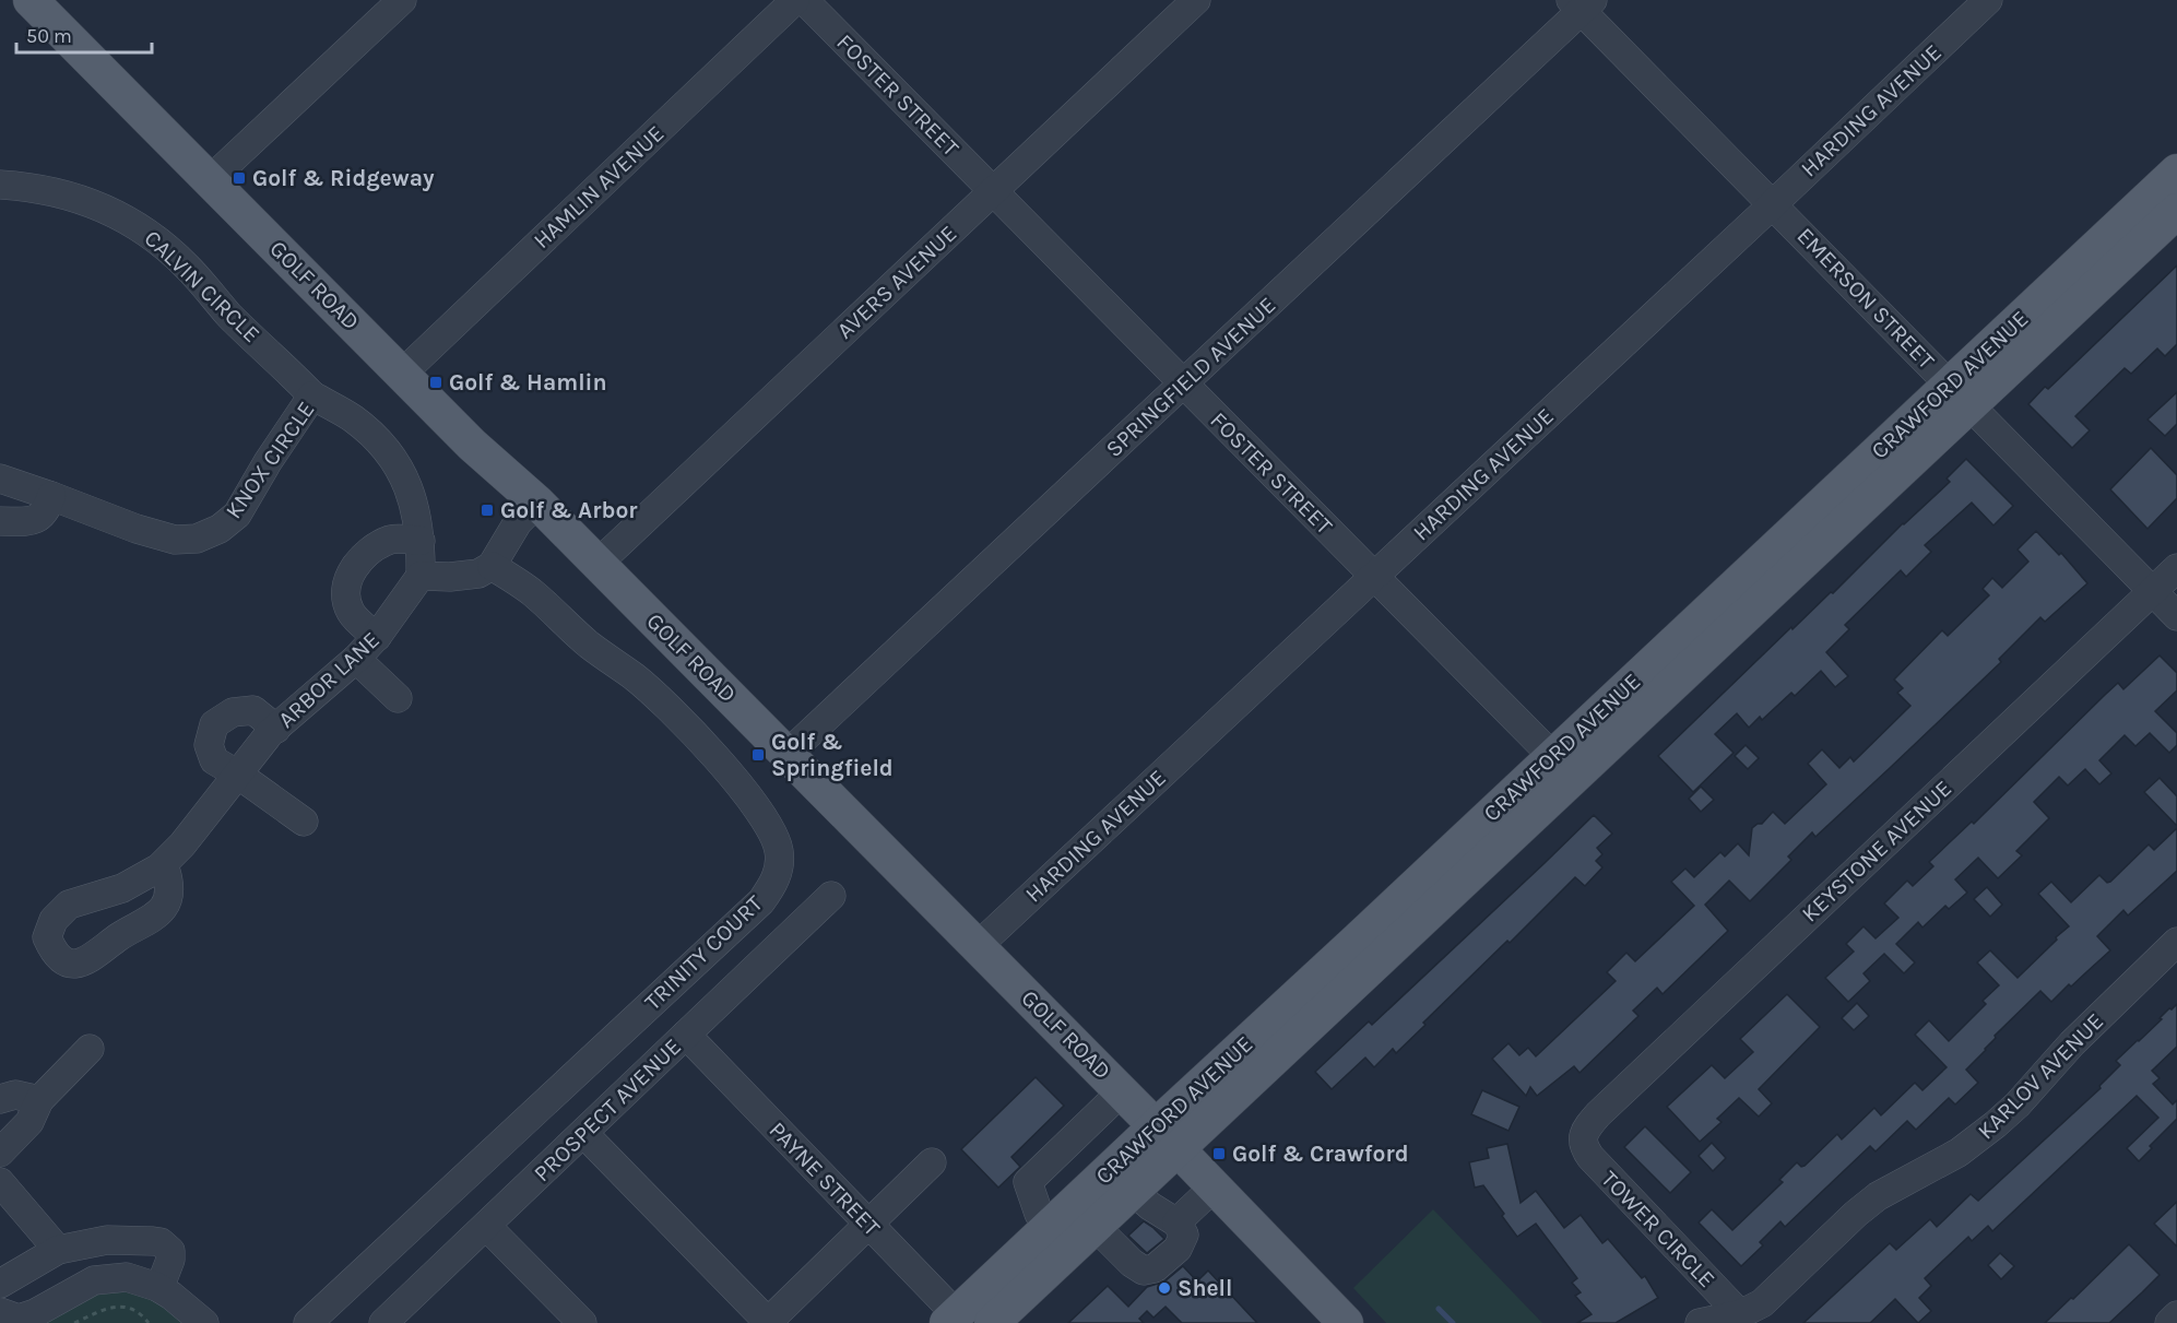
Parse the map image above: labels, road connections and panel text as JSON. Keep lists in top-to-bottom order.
{
  "streets": {
    "main road": ["GOLF ROAD", "CRAWFORD AVENUE"],
    "street": [
      "FOSTER STREET",
      "HARDING AVENUE",
      "HAMLIN AVENUE",
      "AVERS AVENUE",
      "CALVIN CIRCLE",
      "EMERSON STREET",
      "SPRINGFIELD AVENUE",
      "KNOX CIRCLE",
      "ARBOR LANE",
      "KEYSTONE AVENUE",
      "TRINITY COURT",
      "KARLOV AVENUE",
      "PROSPECT AVENUE",
      "PAYNE STREET",
      "TOWER CIRCLE"
    ]
  },
  "crossings": [
    ["FOSTER STREET", "HARDING AVENUE"],
    ["FOSTER STREET", "AVERS AVENUE"],
    ["FOSTER STREET", "SPRINGFIELD AVENUE"],
    ["FOSTER STREET", "CRAWFORD AVENUE"],
    ["HARDING AVENUE", "GOLF ROAD"],
    ["HARDING AVENUE", "EMERSON STREET"],
    ["HAMLIN AVENUE", "GOLF ROAD"],
    ["AVERS AVENUE", "GOLF ROAD"],
    ["GOLF ROAD", "SPRINGFIELD AVENUE"],
    ["GOLF ROAD", "CRAWFORD AVENUE"],
    ["CALVIN CIRCLE", "KNOX CIRCLE"],
    ["EMERSON STREET", "SPRINGFIELD AVENUE"],
    ["EMERSON STREET", "CRAWFORD AVENUE"],
    ["EMERSON STREET", "KEYSTONE AVENUE"],
    ["CRAWFORD AVENUE", "PAYNE STREET"],
    ["KNOX CIRCLE", "ARBOR LANE"],
    ["KEYSTONE AVENUE", "TOWER CIRCLE"],
    ["KARLOV AVENUE", "TOWER CIRCLE"],
    ["PROSPECT AVENUE", "PAYNE STREET"]
  ],
  "places": {
    "transit": [
      "Golf & Ridgeway",
      "Golf & Hamlin",
      "Golf & Arbor",
      "Golf & Springfield",
      "Golf & Crawford"
    ],
    "other": ["Shell"]
  },
  "scale_bar": "50 m"
}
